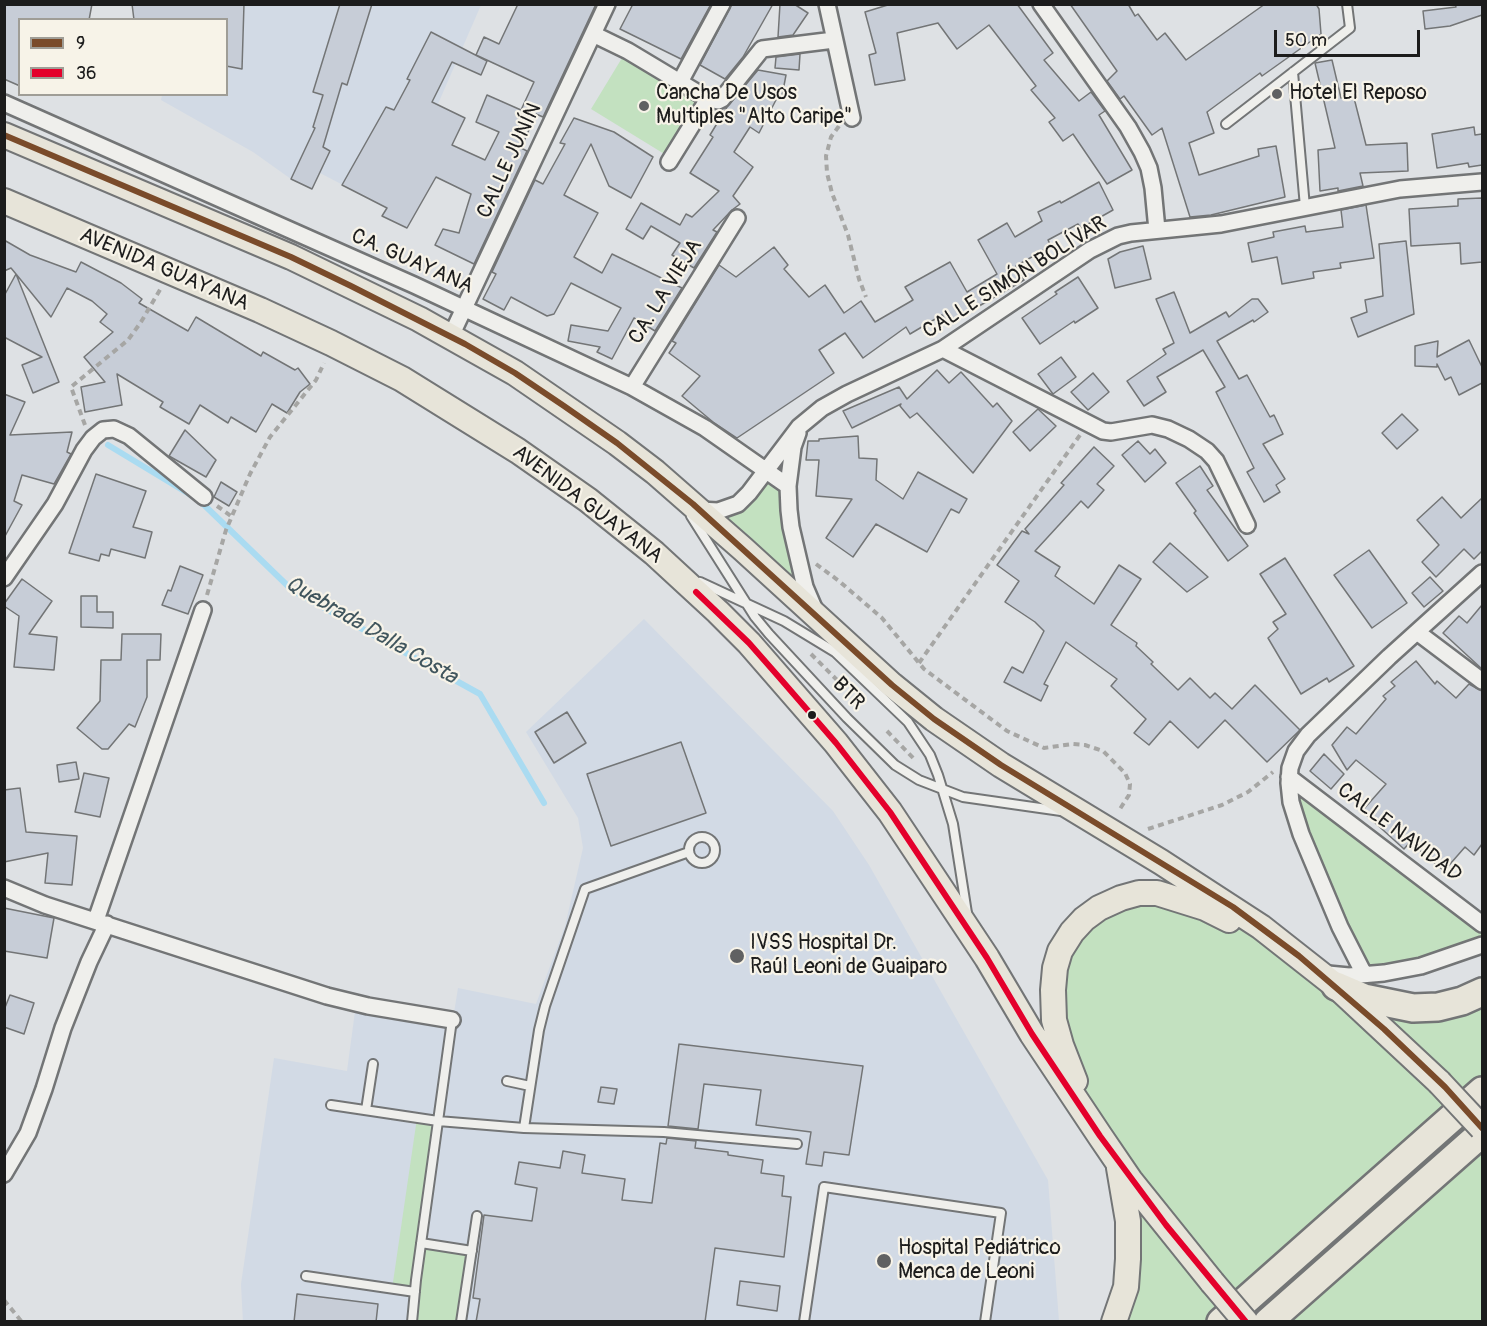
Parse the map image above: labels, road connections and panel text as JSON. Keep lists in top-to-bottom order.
{
  "streets": {
    "main road": ["AVENIDA GUAYANA"],
    "street": [
      "CALLE JUNÍN",
      "CA. GUAYANA",
      "CALLE SIMÓN BOLÍVAR",
      "CA. LA VIEJA",
      "CALLE NAVIDAD"
    ],
    "lane": ["BTR"]
  },
  "crossings": [
    ["CALLE JUNÍN", "CA. GUAYANA"],
    ["CA. GUAYANA", "CALLE SIMÓN BOLÍVAR"],
    ["CA. GUAYANA", "CA. LA VIEJA"],
    ["AVENIDA GUAYANA", "BTR"]
  ],
  "water": ["Quebrada Dalla Costa"],
  "places": [
    "Hotel El Reposo",
    "Cancha De Usos Multiples \"Alto Caripe\"",
    "IVSS Hospital Dr. Raúl Leoni de Guaiparo",
    "Hospital Pediátrico Menca de Leoni"
  ],
  "lines": ["transit line 9", "transit line 36"],
  "legend": ["9", "36"],
  "scale_bar": "50 m"
}
